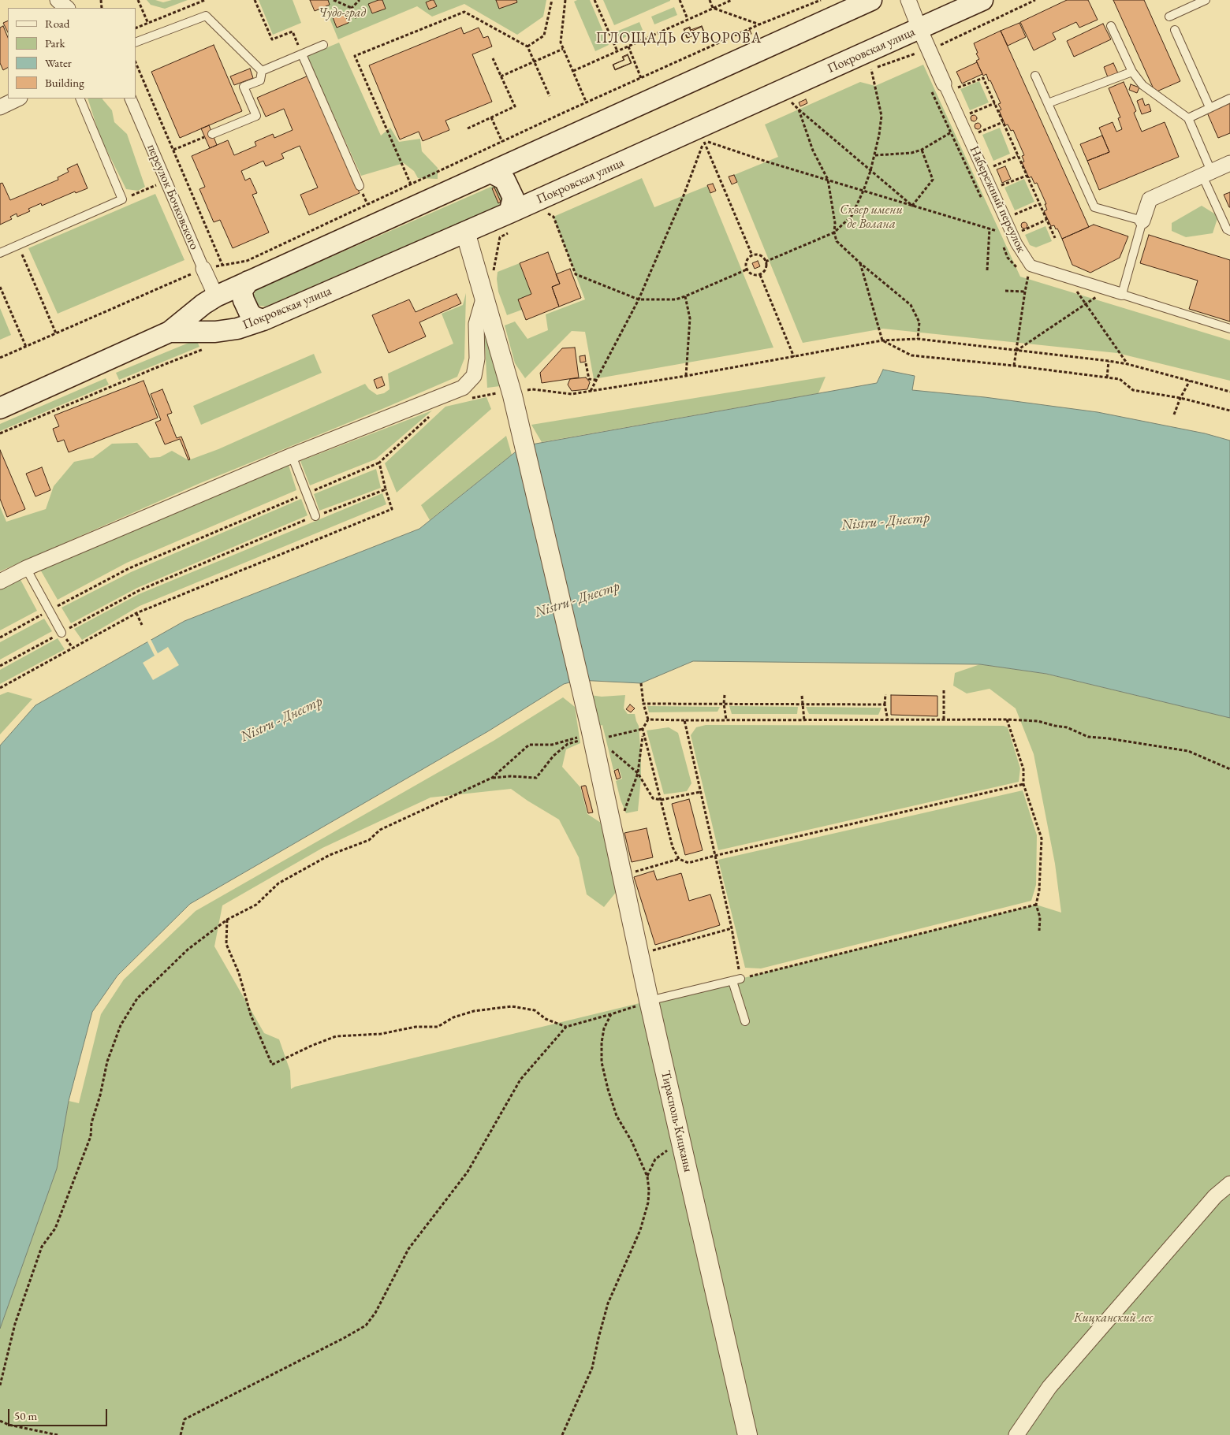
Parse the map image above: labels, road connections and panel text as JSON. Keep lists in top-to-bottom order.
{
  "streets": {
    "main road": ["Покровская улица"],
    "street": ["переулок Бочковского", "Набережный переулок", "Тирасполь-Кицканы"]
  },
  "crossings": [
    ["Покровская улица", "переулок Бочковского"],
    ["Покровская улица", "Набережный переулок"],
    ["Покровская улица", "Тирасполь-Кицканы"]
  ],
  "districts": ["ПЛОЩАДЬ СУВОРОВА"],
  "water": ["Nistru - Днестр"],
  "parks": ["Чудо-град", "Сквер имени де Волана", "Кицканский лес"],
  "legend": [
    "Road",
    "Park",
    "Water",
    "Building"
  ],
  "scale_bar": "50 m"
}
